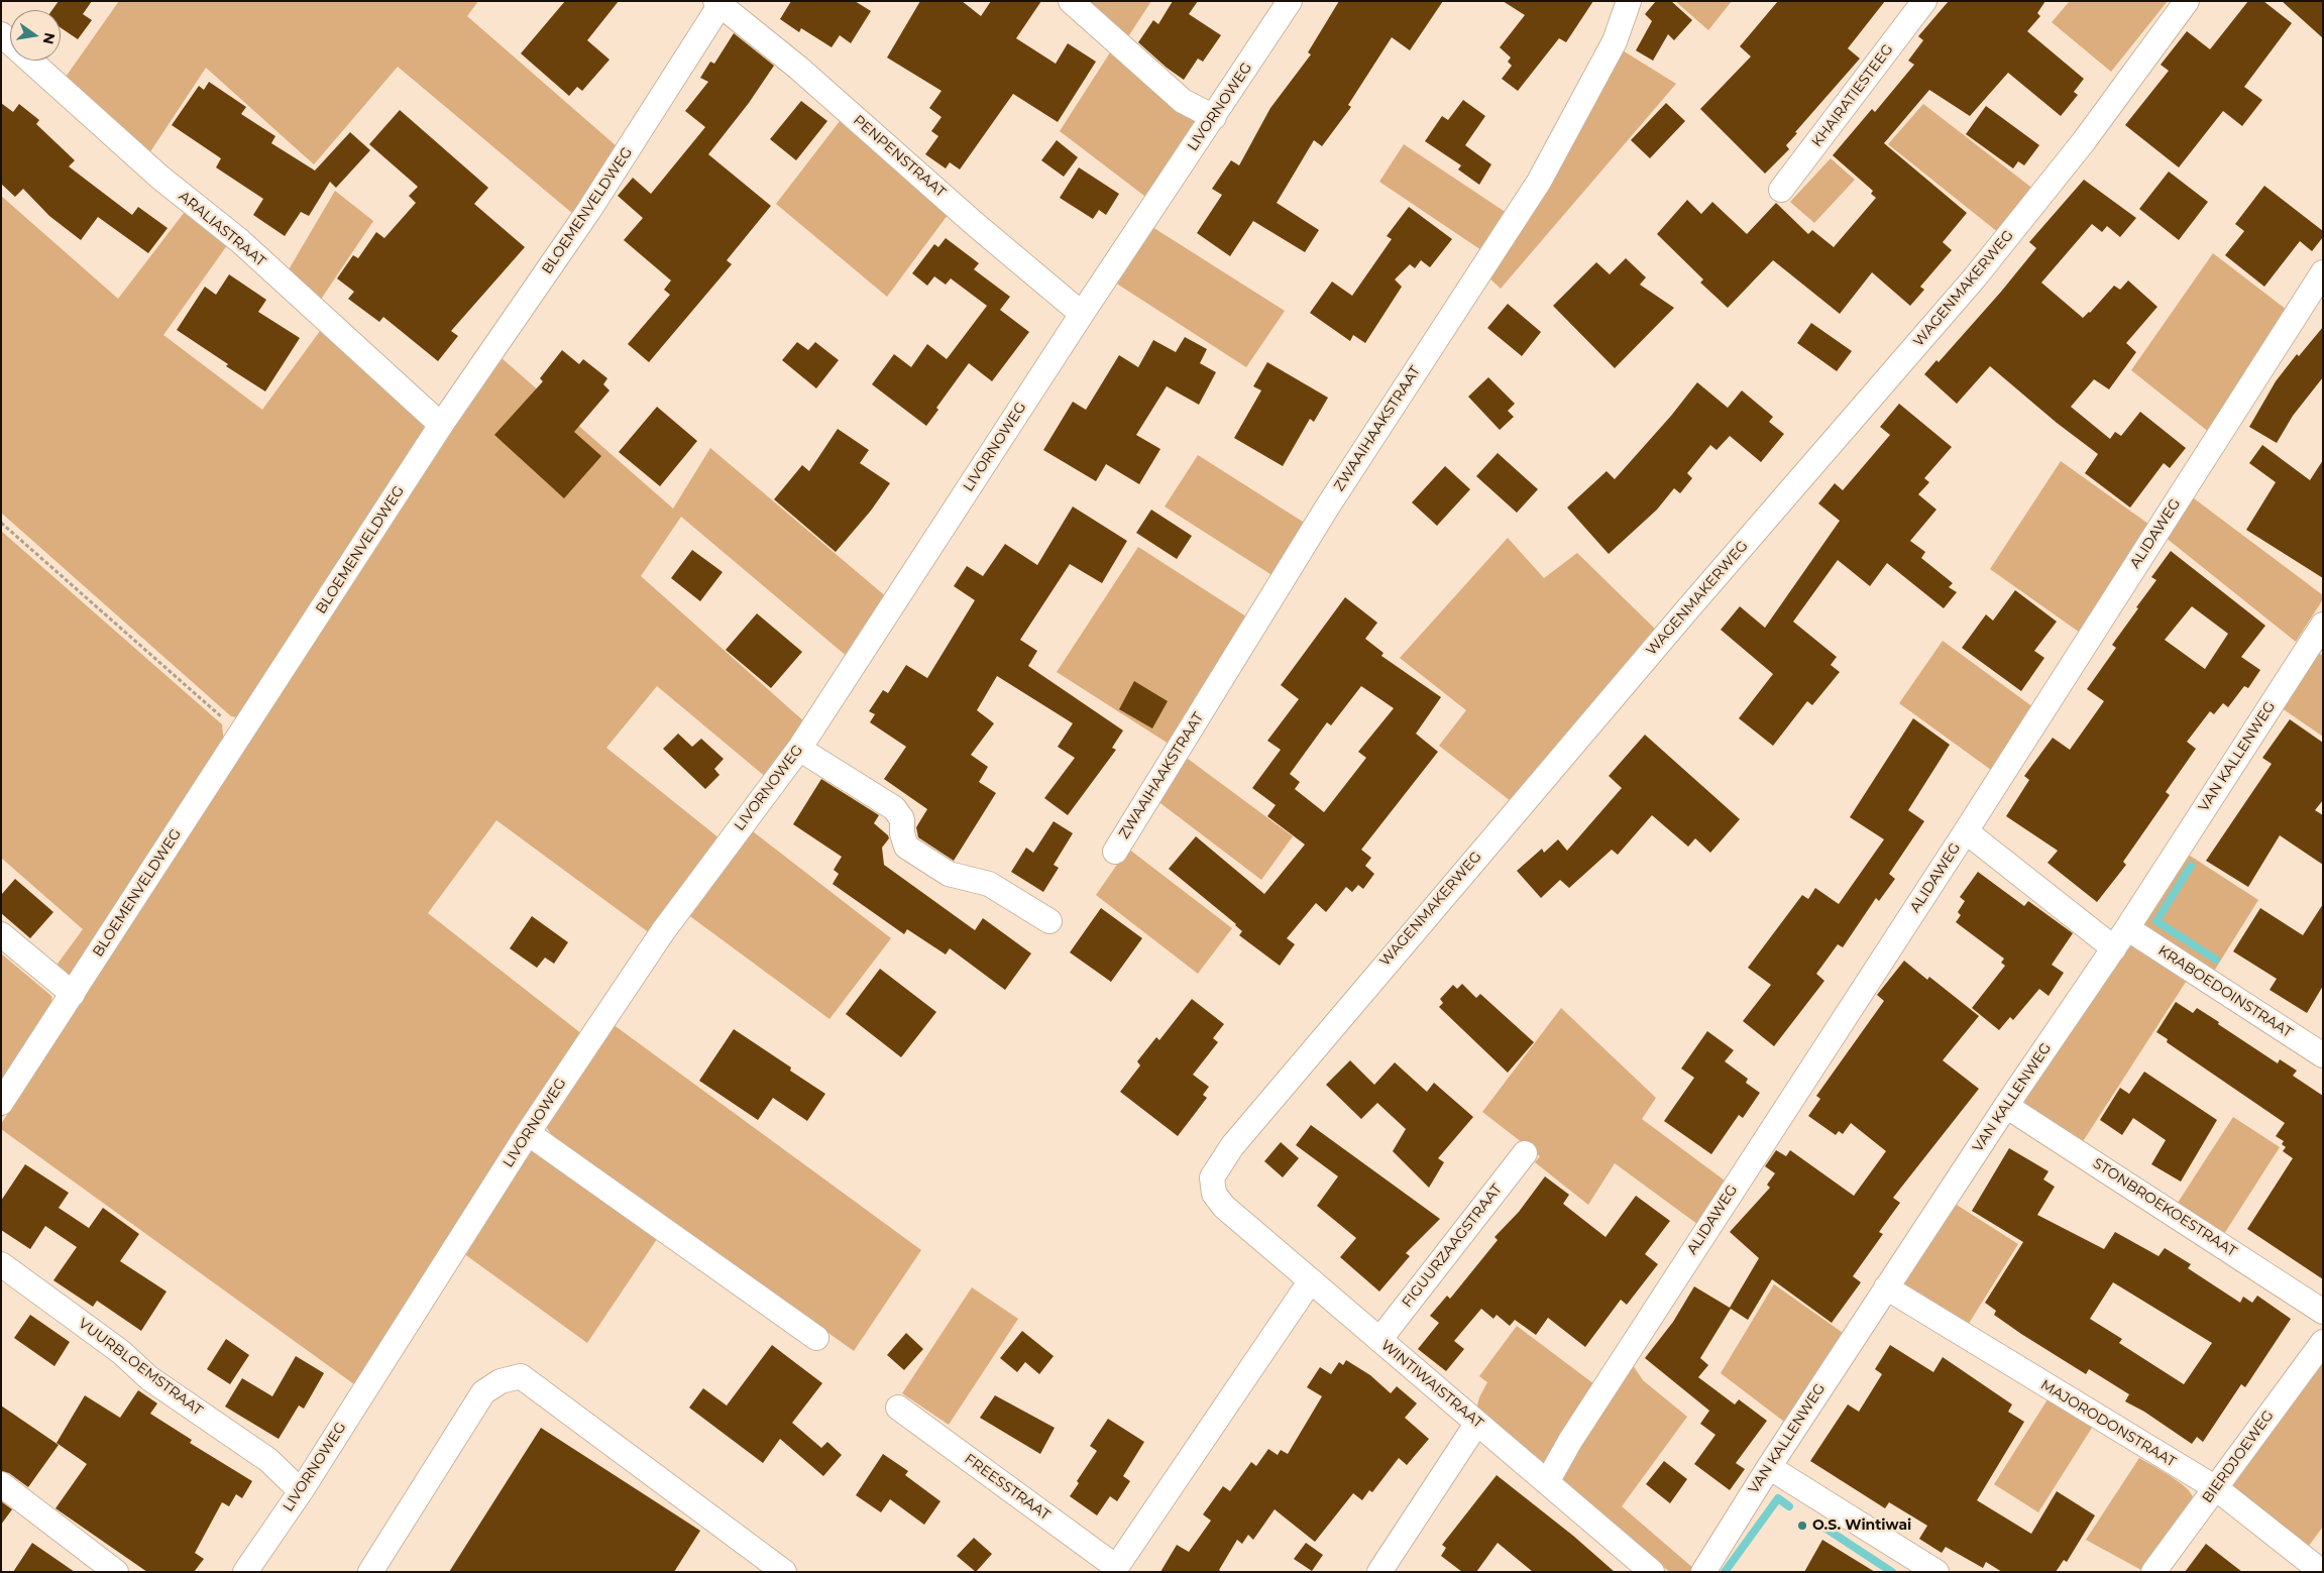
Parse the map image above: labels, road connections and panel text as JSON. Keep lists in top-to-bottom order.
{
  "streets": {
    "street": [
      "KHAIRATIESTEEG",
      "LIVORNOWEG",
      "PENPENSTRAAT",
      "BLOEMENVELDWEG",
      "ARALIASTRAAT",
      "WAGENMAKERWEG",
      "ZWAAIHAAKSTRAAT",
      "ALIDAWEG",
      "VAN KALLENWEG",
      "KRABOEDOINSTRAAT",
      "STONBROEKOESTRAAT",
      "FIGUURZAAGSTRAAT",
      "VUURBLOEMSTRAAT",
      "WINTIWAISTRAAT",
      "MAJORODONSTRAAT",
      "BIERDJOEWEG",
      "FREESSTRAAT"
    ]
  },
  "crossings": [
    ["LIVORNOWEG", "PENPENSTRAAT"],
    ["LIVORNOWEG", "VUURBLOEMSTRAAT"],
    ["PENPENSTRAAT", "BLOEMENVELDWEG"],
    ["BLOEMENVELDWEG", "ARALIASTRAAT"],
    ["WAGENMAKERWEG", "WINTIWAISTRAAT"],
    ["ALIDAWEG", "WINTIWAISTRAAT"],
    ["VAN KALLENWEG", "KRABOEDOINSTRAAT"],
    ["VAN KALLENWEG", "STONBROEKOESTRAAT"],
    ["VAN KALLENWEG", "MAJORODONSTRAAT"],
    ["FIGUURZAAGSTRAAT", "WINTIWAISTRAAT"],
    ["MAJORODONSTRAAT", "BIERDJOEWEG"]
  ],
  "places": ["O.S. Wintiwai"],
  "north": "right"
}
